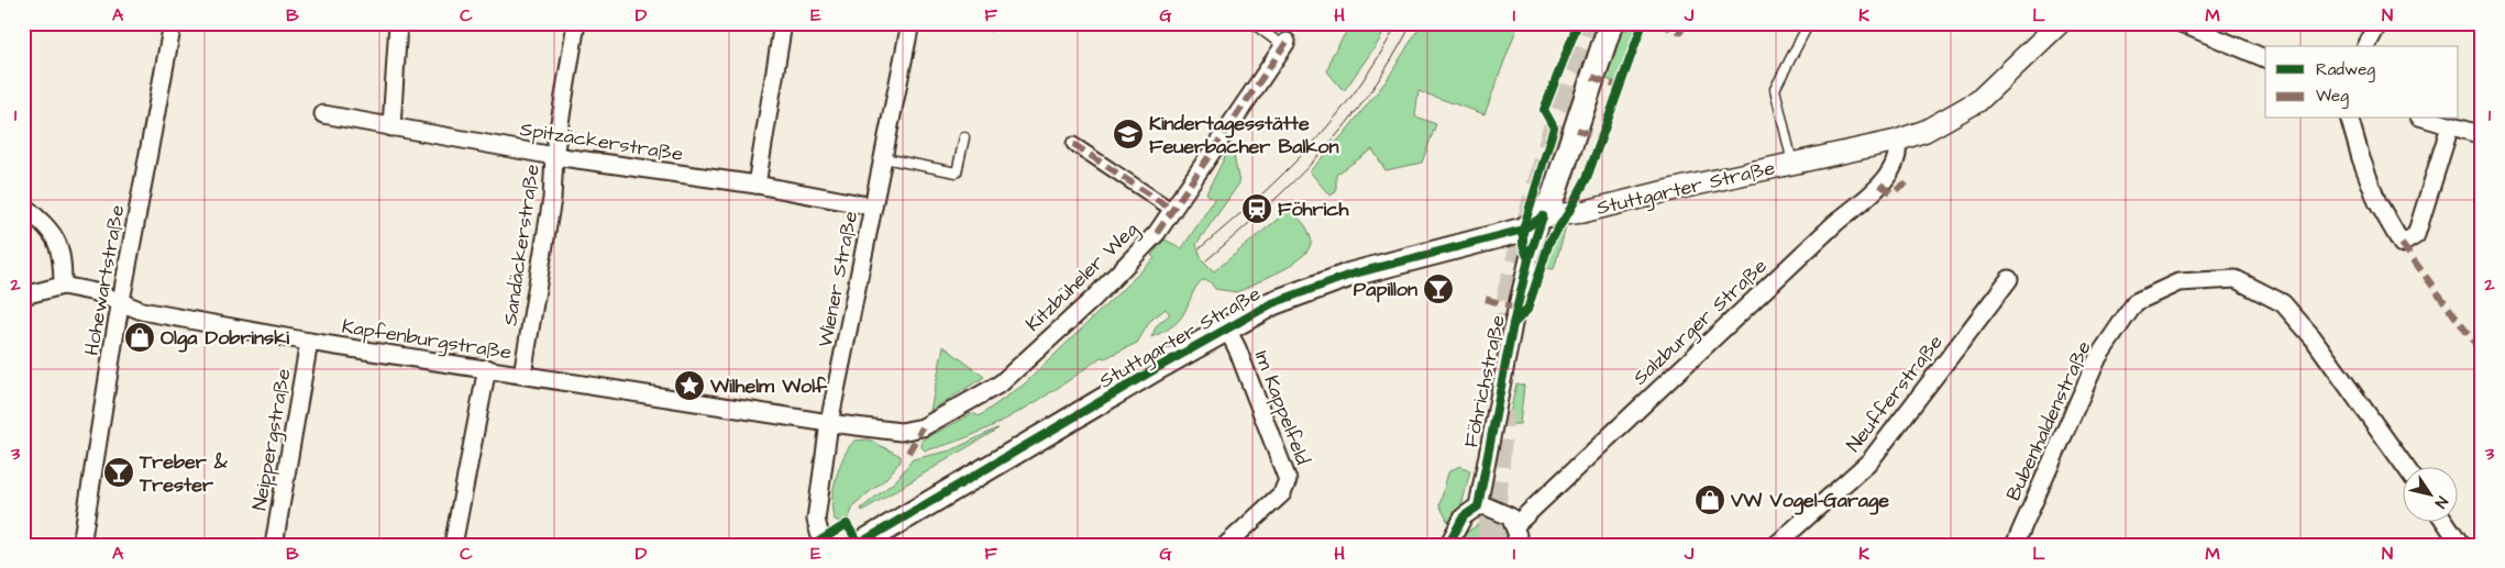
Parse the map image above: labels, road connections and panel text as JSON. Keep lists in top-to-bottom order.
{
  "streets": {
    "main road": ["Stuttgarter Straße", "Föhrichstraße"],
    "street": [
      "Spitzäckerstraße",
      "Sandäckerstraße",
      "Kitzbüheler Weg",
      "Wiener Straße",
      "Hohewartstraße",
      "Salzburger Straße",
      "Kapfenburgstraße",
      "Neufferstraße",
      "Im Kappelfeld",
      "Bubenhaldenstraße",
      "Neippergstraße"
    ]
  },
  "crossings": [
    ["Spitzäckerstraße", "Sandäckerstraße"],
    ["Spitzäckerstraße", "Wiener Straße"],
    ["Stuttgarter Straße", "Salzburger Straße"],
    ["Stuttgarter Straße", "Föhrichstraße"],
    ["Stuttgarter Straße", "Im Kappelfeld"],
    ["Sandäckerstraße", "Kapfenburgstraße"],
    ["Kitzbüheler Weg", "Wiener Straße"],
    ["Kitzbüheler Weg", "Kapfenburgstraße"],
    ["Wiener Straße", "Kapfenburgstraße"],
    ["Hohewartstraße", "Kapfenburgstraße"],
    ["Kapfenburgstraße", "Neippergstraße"]
  ],
  "places": {
    "school or university": ["Kindertagesstätte Feuerbacher Balkon"],
    "station": ["Föhrich"],
    "bar": ["Papillon", "Treber & Trester"],
    "shop": ["Olga Dobrinski", "VW Vogel-Garage"],
    "place": ["Wilhelm Wolf"]
  },
  "legend": ["Radweg", "Weg"],
  "north": "bottom right",
  "grid": {
    "columns": [
      "A",
      "B",
      "C",
      "D",
      "E",
      "F",
      "G",
      "H",
      "I",
      "J",
      "K",
      "L",
      "M",
      "N"
    ],
    "rows": ["1", "2", "3"]
  }
}
